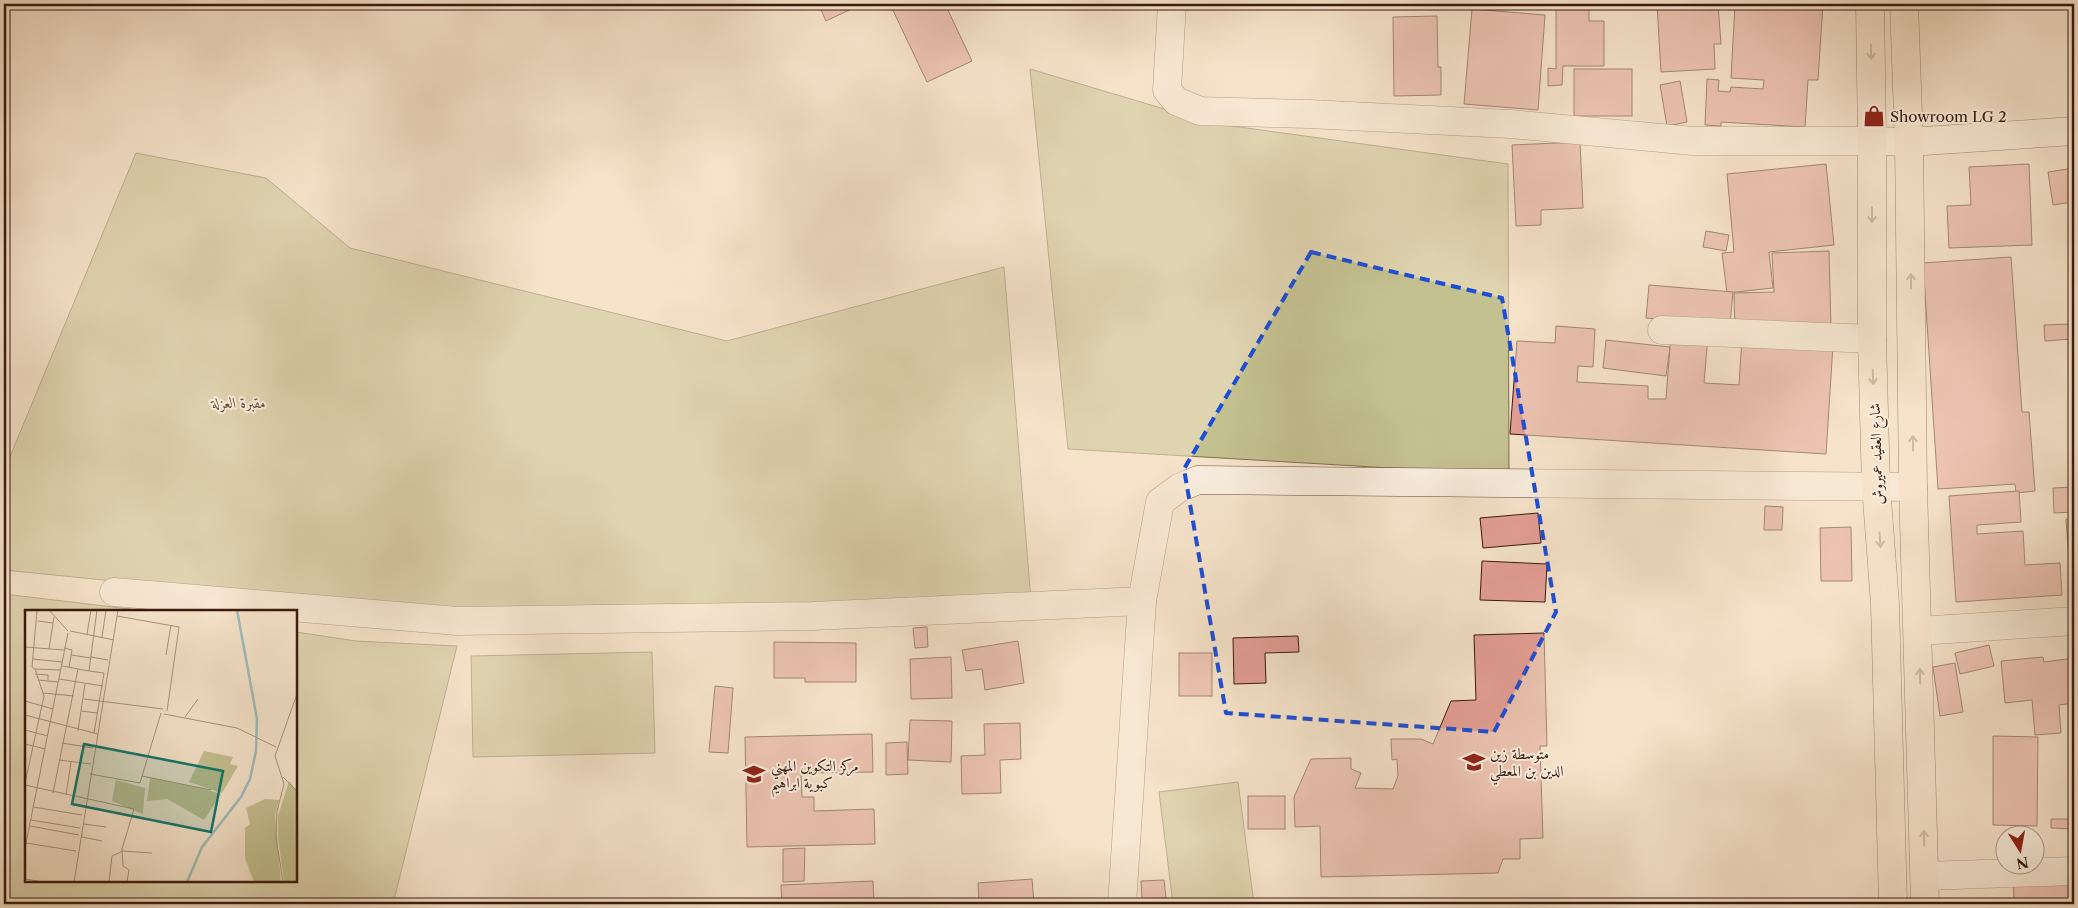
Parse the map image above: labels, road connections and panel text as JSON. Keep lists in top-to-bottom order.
{
  "streets": {
    "main road": ["شارع العقيد عميروش"]
  },
  "parks": ["مقبرة العزلة"],
  "places": {
    "shop": ["Showroom LG 2"],
    "school or university": ["متوسطة زين الدين بن المعطي", "مركز التكوين المهني كبوية ابراهيم"]
  },
  "north": "bottom"
}
